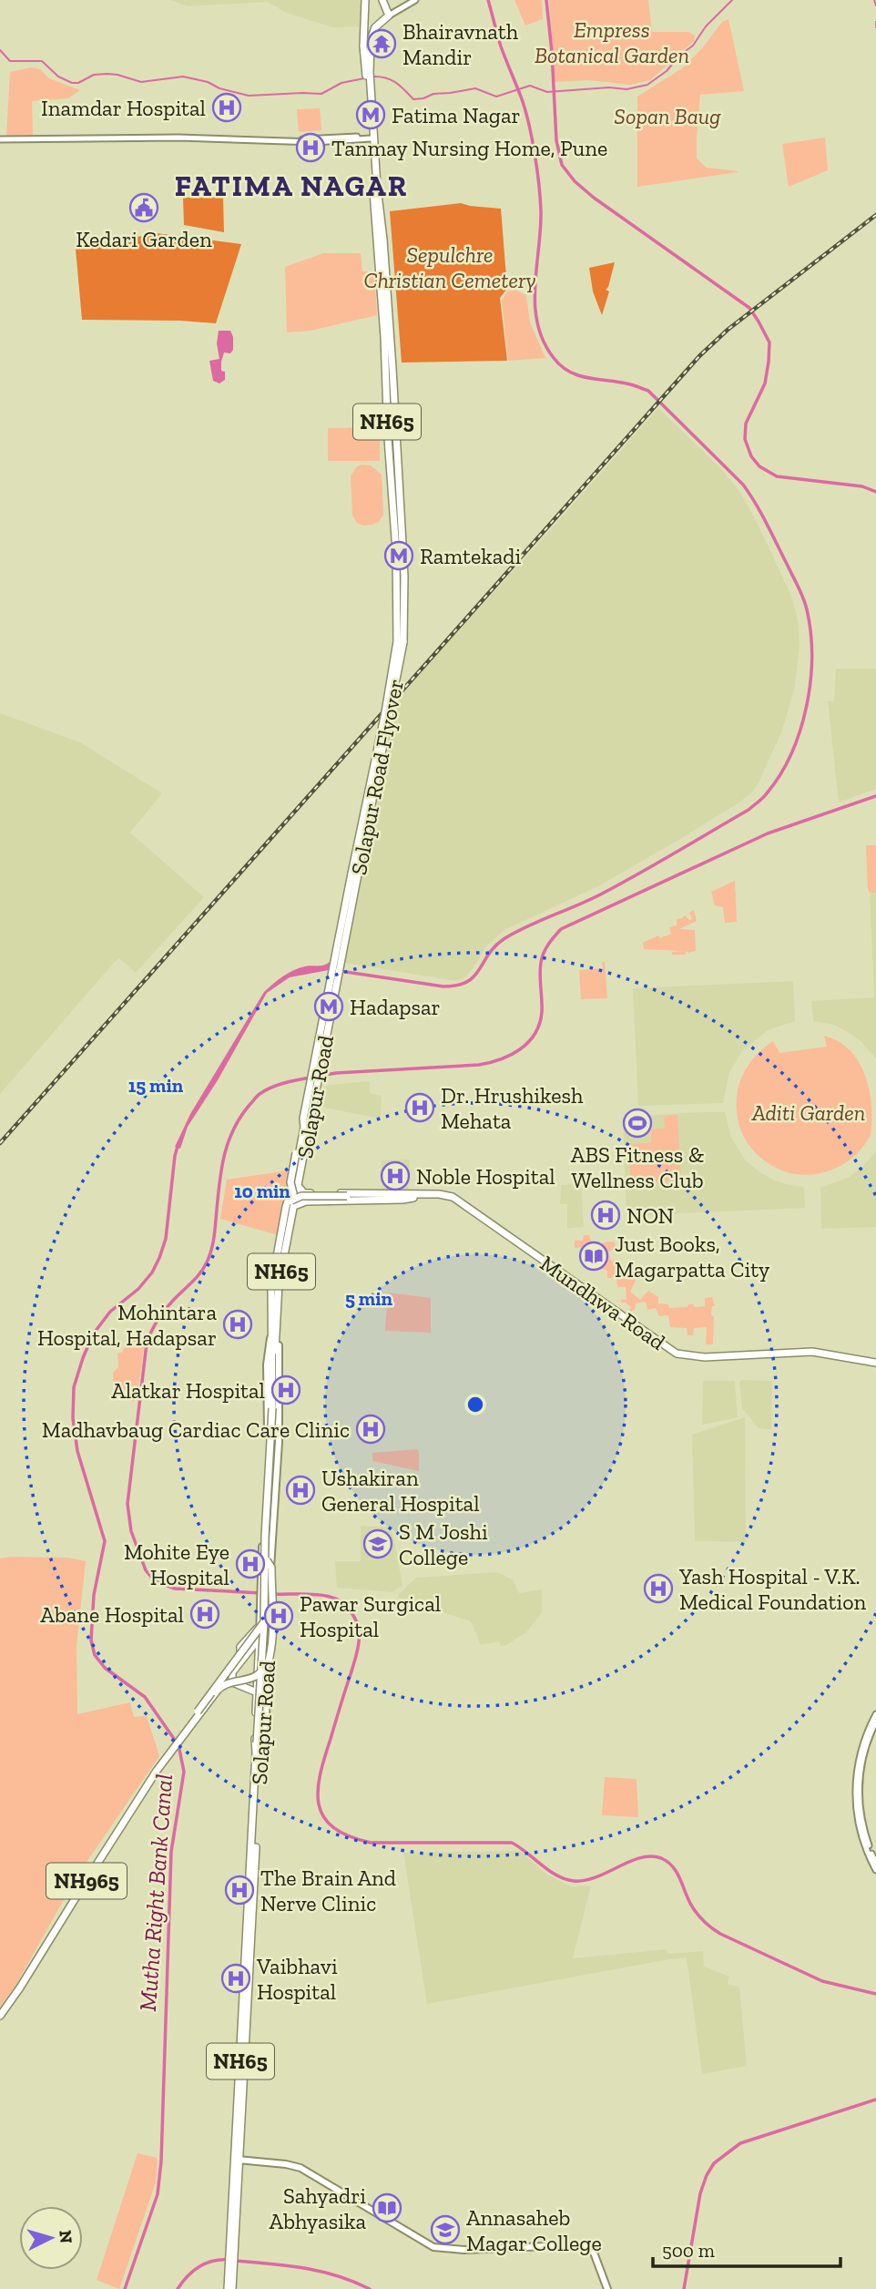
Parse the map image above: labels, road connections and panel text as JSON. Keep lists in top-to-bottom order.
{
  "streets": {
    "highway": [
      "NH65",
      "Solapur Road Flyover",
      "Solapur Road",
      "Mundhwa Road",
      "NH965"
    ]
  },
  "crossings": [
    ["NH65", "Solapur Road Flyover"],
    ["NH65", "Solapur Road"],
    ["NH65", "NH965"],
    ["Solapur Road Flyover", "Solapur Road"],
    ["Solapur Road", "NH965"]
  ],
  "districts": ["FATIMA NAGAR"],
  "water": ["Mutha Right Bank Canal"],
  "parks": [
    "Empress Botanical Garden",
    "Sopan Baug",
    "Sepulchre Christian Cemetery",
    "Aditi Garden"
  ],
  "places": {
    "temple": ["Bhairavnath Mandir"],
    "hospital": [
      "Inamdar Hospital",
      "Tanmay Nursing Home, Pune",
      "Dr. Hrushikesh Mehata",
      "Noble Hospital",
      "NON",
      "Mohintara Hospital, Hadapsar",
      "Alatkar Hospital",
      "Madhavbaug Cardiac Care Clinic",
      "Ushakiran General Hospital",
      "Mohite Eye Hospital",
      "Yash Hospital - V.K. Medical Foundation",
      "Abane Hospital",
      "Pawar Surgical Hospital",
      "The Brain And Nerve Clinic",
      "Vaibhavi Hospital"
    ],
    "metro station": ["Fatima Nagar", "Ramtekadi", "Hadapsar"],
    "public building": ["Kedari Garden"],
    "sports": ["ABS Fitness & Wellness Club"],
    "library": ["Just Books, Magarpatta City", "Sahyadri Abhyasika"],
    "school or university": ["S M Joshi College", "Annasaheb Magar College"]
  },
  "scale_bar": "500 m",
  "north": "right",
  "rings": ["15 min", "10 min", "5 min"]
}
